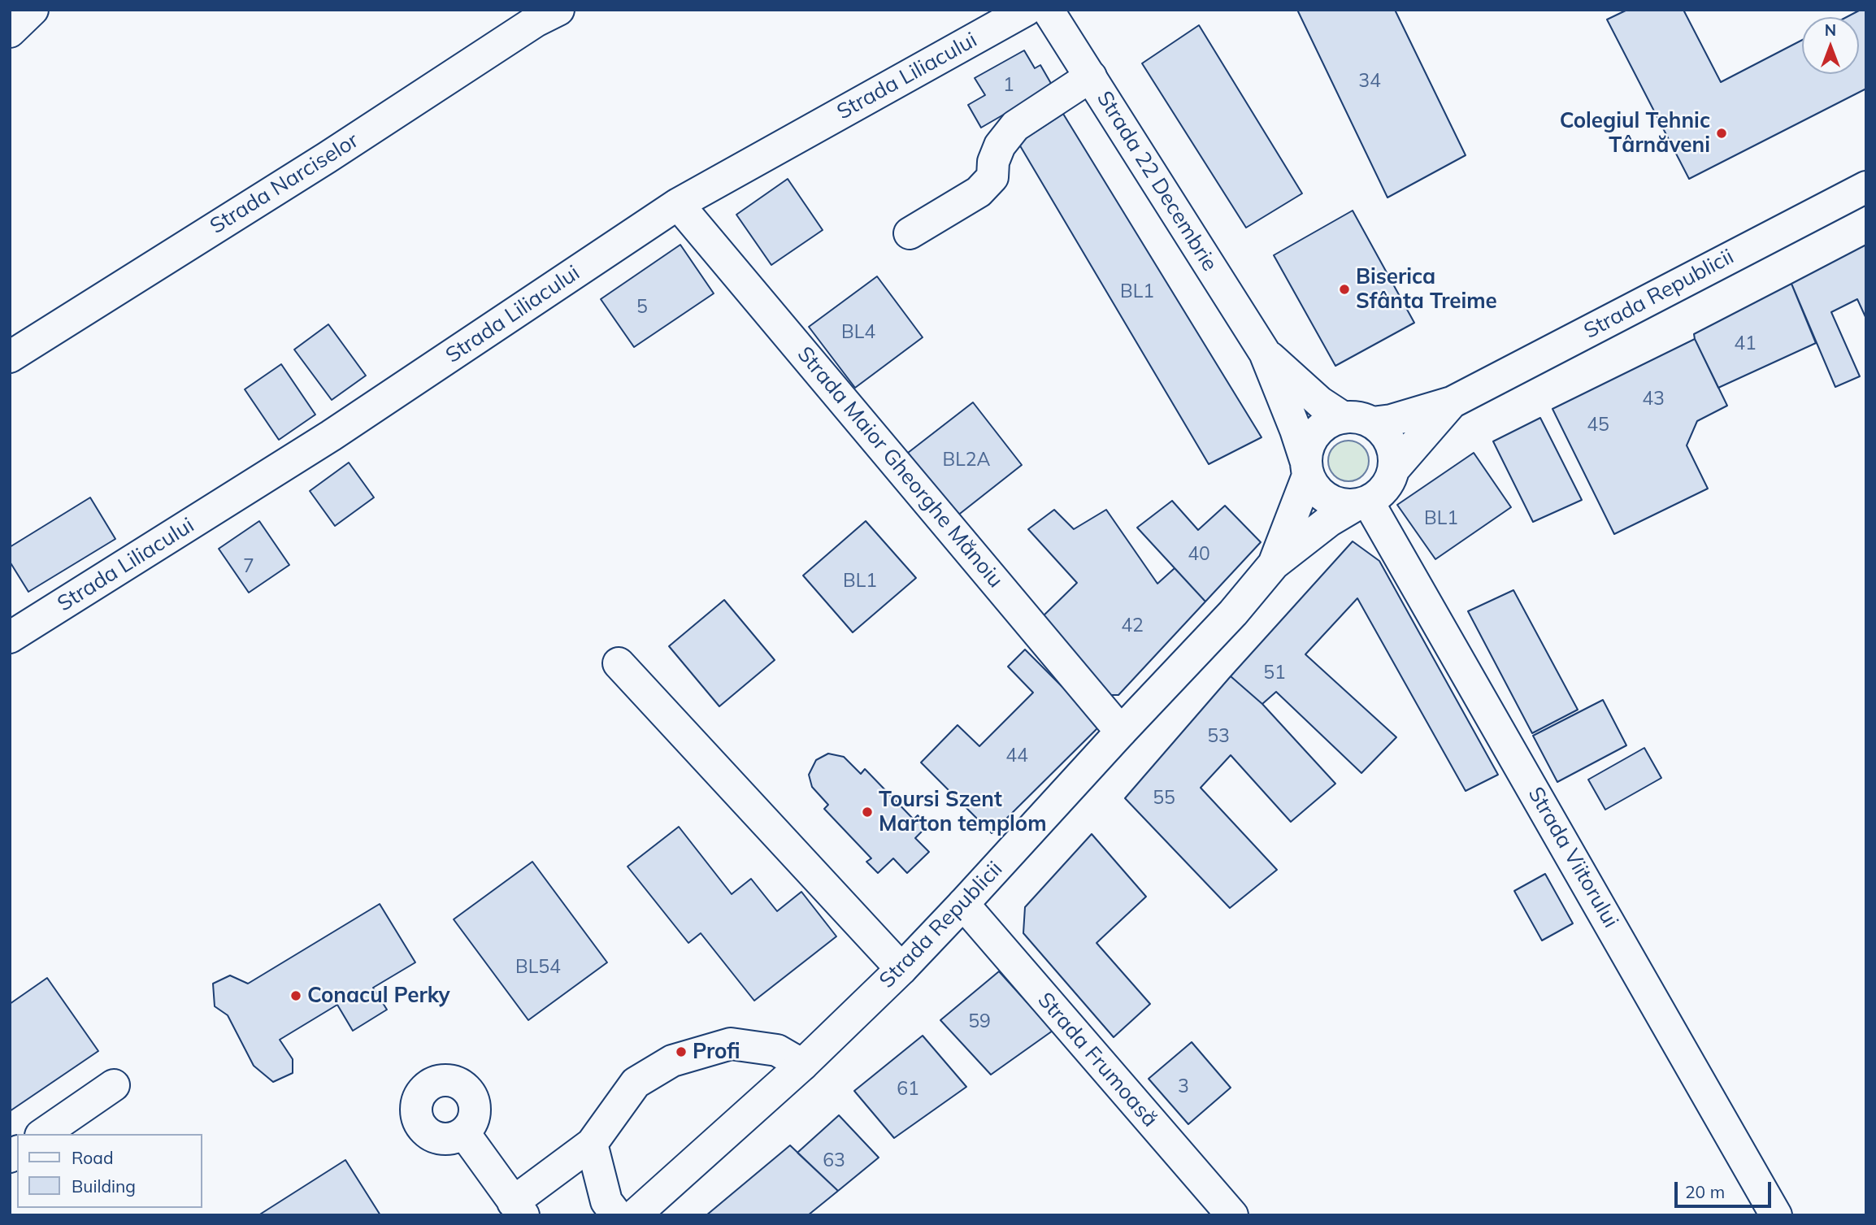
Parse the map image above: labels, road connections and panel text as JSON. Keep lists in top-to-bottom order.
{
  "streets": {
    "street": [
      "Strada Liliacului",
      "Strada 22 Decembrie",
      "Strada Narciselor",
      "Strada Republicii",
      "Strada Maior Gheorghe Mănoiu",
      "Strada Viitorului",
      "Strada Frumoasă"
    ]
  },
  "crossings": [
    ["Strada Liliacului", "Strada Maior Gheorghe Mănoiu"],
    ["Strada 22 Decembrie", "Strada Republicii"],
    ["Strada 22 Decembrie", "Strada Viitorului"],
    ["Strada Republicii", "Strada Maior Gheorghe Mănoiu"],
    ["Strada Republicii", "Strada Viitorului"],
    ["Strada Republicii", "Strada Frumoasă"]
  ],
  "places": [
    "Colegiul Tehnic Târnăveni",
    "Biserica Sfânta Treime",
    "Toursi Szent Marton templom",
    "Conacul Perky",
    "Profi"
  ],
  "house_numbers": [
    "34",
    "1",
    "BL1",
    "5",
    "BL4",
    "41",
    "43",
    "45",
    "BL2A",
    "BL1",
    "40",
    "7",
    "BL1",
    "42",
    "51",
    "53",
    "44",
    "55",
    "BL54",
    "59",
    "3",
    "61",
    "63"
  ],
  "legend": ["Road", "Building"],
  "scale_bar": "20 m",
  "north": "top"
}
